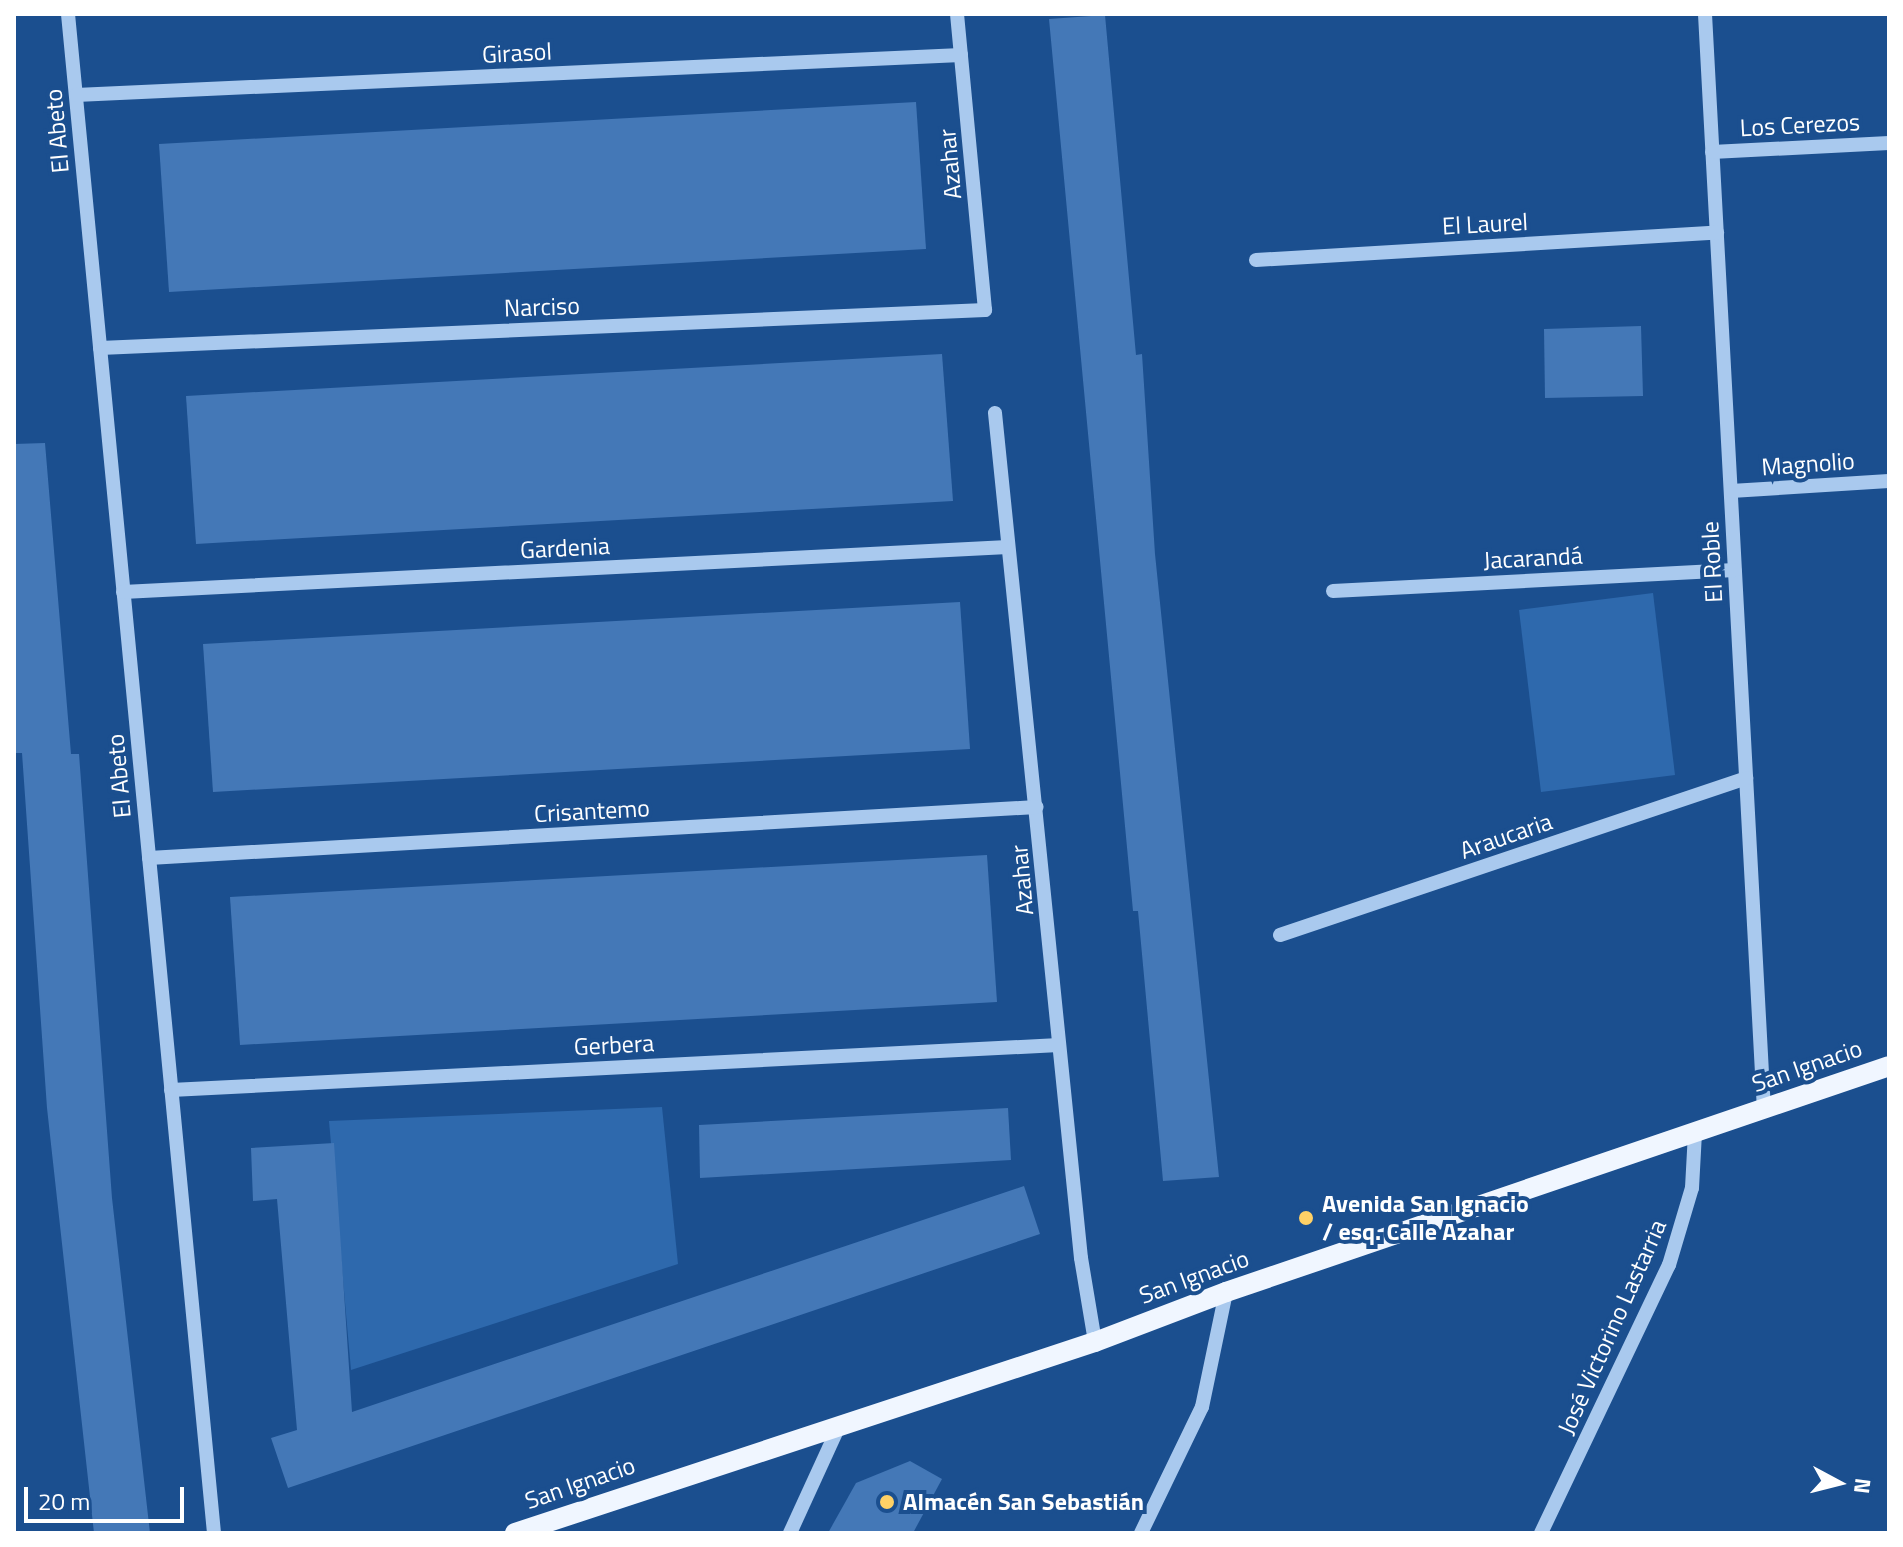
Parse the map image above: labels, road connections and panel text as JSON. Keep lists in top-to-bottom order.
{
  "streets": {
    "main road": ["San Ignacio"],
    "street": [
      "Girasol",
      "Los Cerezos",
      "El Abeto",
      "Azahar",
      "El Laurel",
      "Narciso",
      "Magnolio",
      "Gardenia",
      "Jacarandá",
      "El Roble",
      "Crisantemo",
      "Araucaria",
      "Gerbera",
      "José Victorino Lastarria"
    ]
  },
  "crossings": [
    ["Girasol", "El Abeto"],
    ["Girasol", "Azahar"],
    ["Los Cerezos", "El Roble"],
    ["El Abeto", "Narciso"],
    ["El Abeto", "Gardenia"],
    ["El Abeto", "Crisantemo"],
    ["El Abeto", "Gerbera"],
    ["Azahar", "Narciso"],
    ["Azahar", "Gardenia"],
    ["Azahar", "Crisantemo"],
    ["Azahar", "Gerbera"],
    ["Azahar", "San Ignacio"],
    ["El Laurel", "El Roble"],
    ["Magnolio", "El Roble"],
    ["Jacarandá", "El Roble"],
    ["El Roble", "Araucaria"],
    ["El Roble", "San Ignacio"],
    ["San Ignacio", "José Victorino Lastarria"]
  ],
  "places": ["Avenida San Ignacio / esq. Calle Azahar", "Almacén San Sebastián"],
  "scale_bar": "20 m",
  "north": "right"
}
